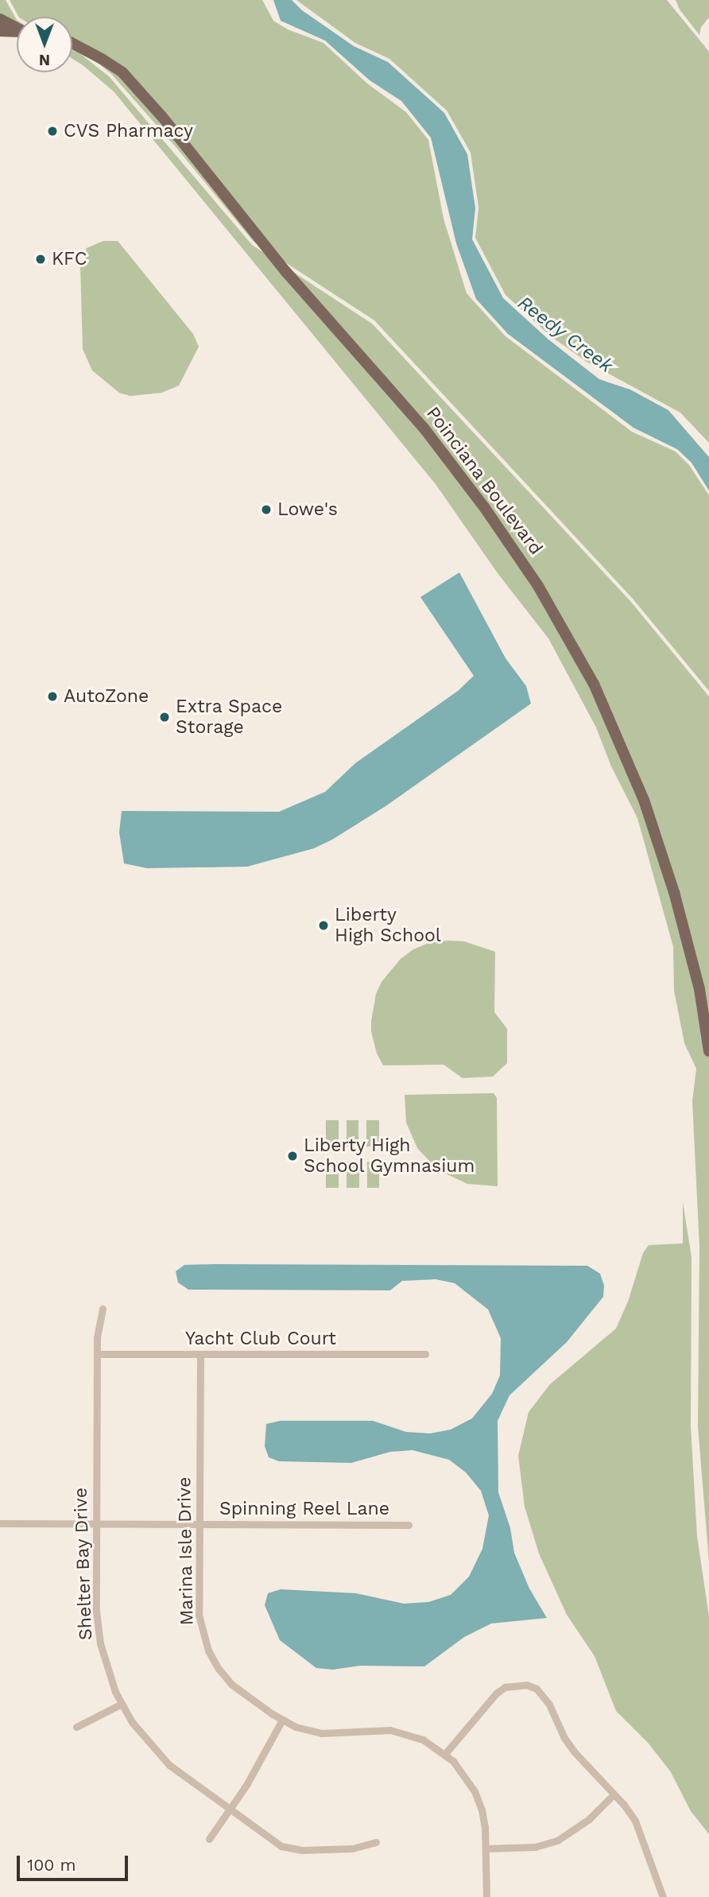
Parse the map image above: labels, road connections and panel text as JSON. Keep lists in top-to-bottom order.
{
  "streets": {
    "main road": ["Poinciana Boulevard"],
    "street": [
      "Yacht Club Court",
      "Spinning Reel Lane",
      "Marina Isle Drive",
      "Shelter Bay Drive"
    ]
  },
  "crossings": [
    ["Yacht Club Court", "Marina Isle Drive"],
    ["Yacht Club Court", "Shelter Bay Drive"],
    ["Spinning Reel Lane", "Marina Isle Drive"],
    ["Spinning Reel Lane", "Shelter Bay Drive"]
  ],
  "water": ["Reedy Creek"],
  "places": [
    "CVS Pharmacy",
    "KFC",
    "Lowe's",
    "AutoZone",
    "Extra Space Storage",
    "Liberty High School",
    "Liberty High School Gymnasium"
  ],
  "scale_bar": "100 m",
  "north": "bottom"
}
